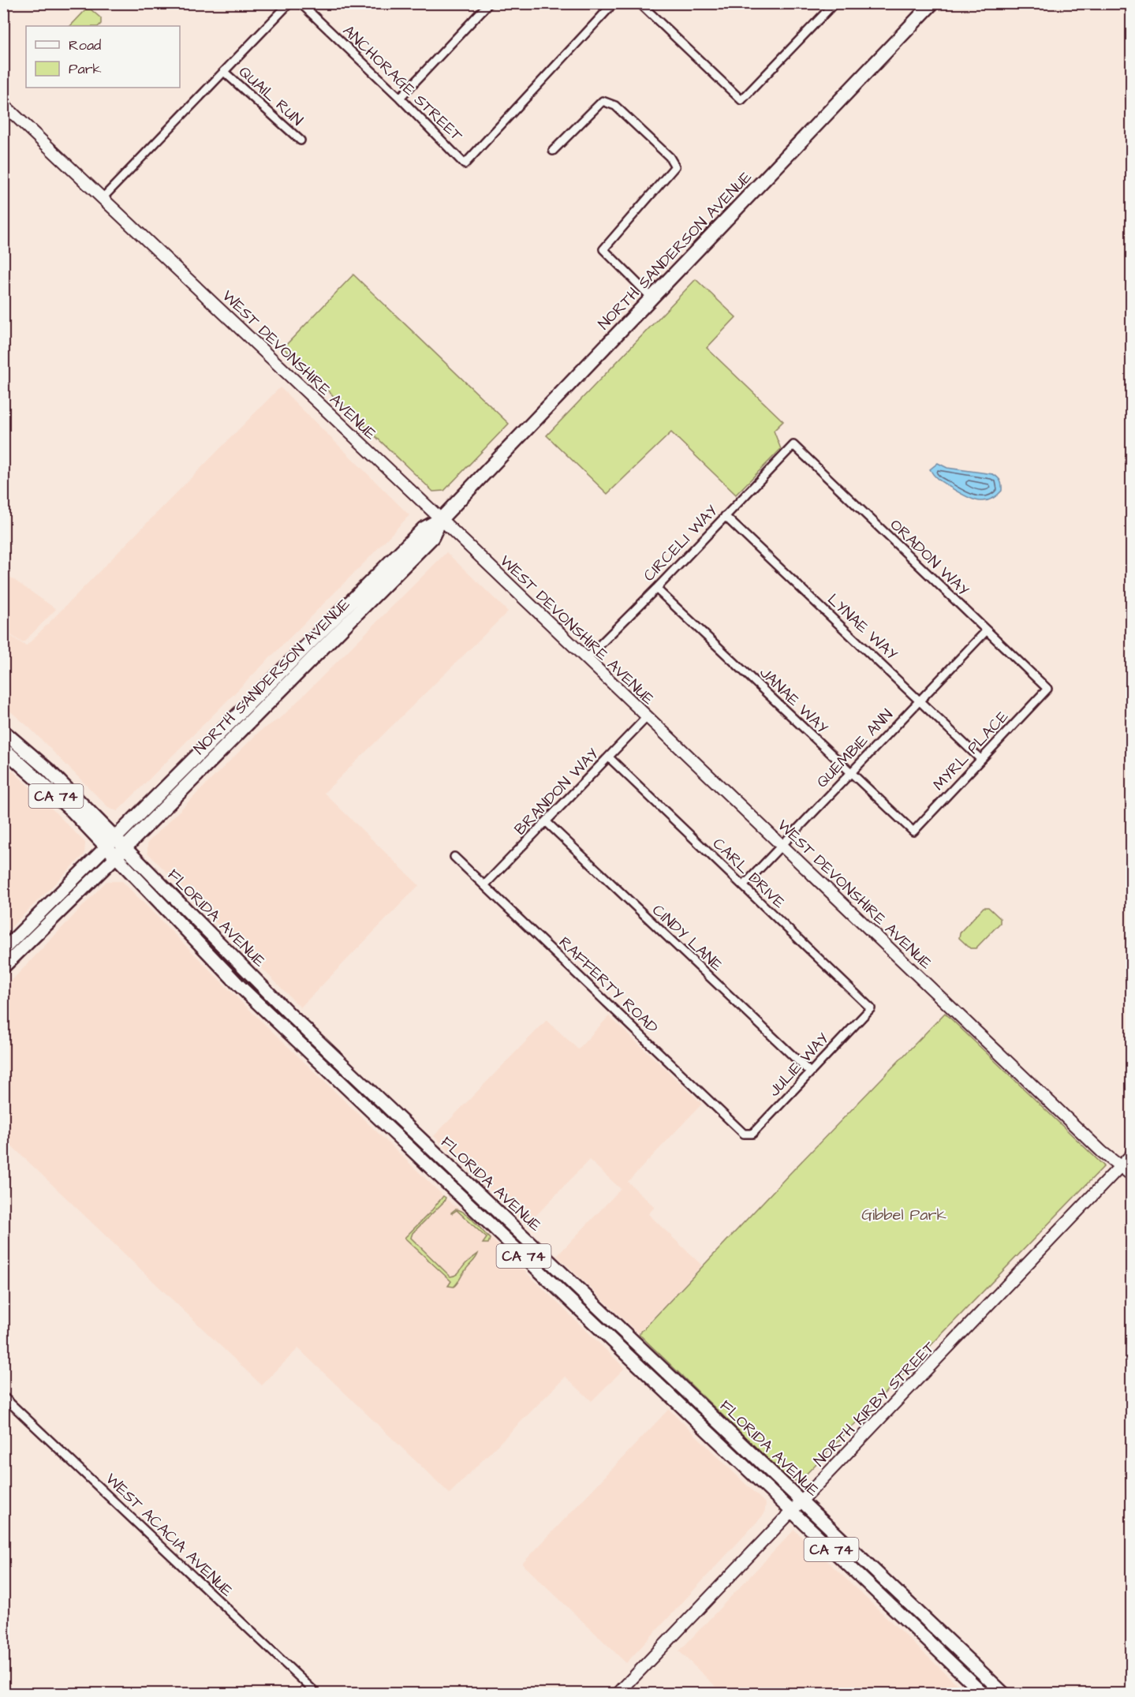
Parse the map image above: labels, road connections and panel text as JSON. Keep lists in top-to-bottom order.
{
  "streets": {
    "highway": ["NORTH SANDERSON AVENUE", "CA 74", "FLORIDA AVENUE"],
    "street": [
      "ANCHORAGE STREET",
      "QUAIL RUN",
      "WEST DEVONSHIRE AVENUE",
      "CIRCELI WAY",
      "ORADON WAY",
      "LYNAE WAY",
      "JANAE WAY",
      "QUEMBIE ANN",
      "MYRL PLACE",
      "BRANDON WAY",
      "CARL DRIVE",
      "CINDY LANE",
      "RAFFERTY ROAD",
      "JULIE WAY",
      "NORTH KIRBY STREET",
      "WEST ACACIA AVENUE"
    ]
  },
  "crossings": [
    ["NORTH SANDERSON AVENUE", "WEST DEVONSHIRE AVENUE"],
    ["NORTH SANDERSON AVENUE", "FLORIDA AVENUE"],
    ["WEST DEVONSHIRE AVENUE", "CIRCELI WAY"],
    ["WEST DEVONSHIRE AVENUE", "QUEMBIE ANN"],
    ["WEST DEVONSHIRE AVENUE", "BRANDON WAY"],
    ["WEST DEVONSHIRE AVENUE", "NORTH KIRBY STREET"],
    ["CIRCELI WAY", "ORADON WAY"],
    ["CIRCELI WAY", "LYNAE WAY"],
    ["CIRCELI WAY", "JANAE WAY"],
    ["ORADON WAY", "QUEMBIE ANN"],
    ["ORADON WAY", "MYRL PLACE"],
    ["LYNAE WAY", "QUEMBIE ANN"],
    ["LYNAE WAY", "MYRL PLACE"],
    ["JANAE WAY", "QUEMBIE ANN"],
    ["JANAE WAY", "MYRL PLACE"],
    ["QUEMBIE ANN", "CARL DRIVE"],
    ["BRANDON WAY", "CARL DRIVE"],
    ["BRANDON WAY", "CINDY LANE"],
    ["BRANDON WAY", "RAFFERTY ROAD"],
    ["CARL DRIVE", "JULIE WAY"],
    ["FLORIDA AVENUE", "NORTH KIRBY STREET"],
    ["CINDY LANE", "JULIE WAY"],
    ["RAFFERTY ROAD", "JULIE WAY"]
  ],
  "parks": ["Gibbel Park"],
  "legend": ["Road", "Park"]
}
